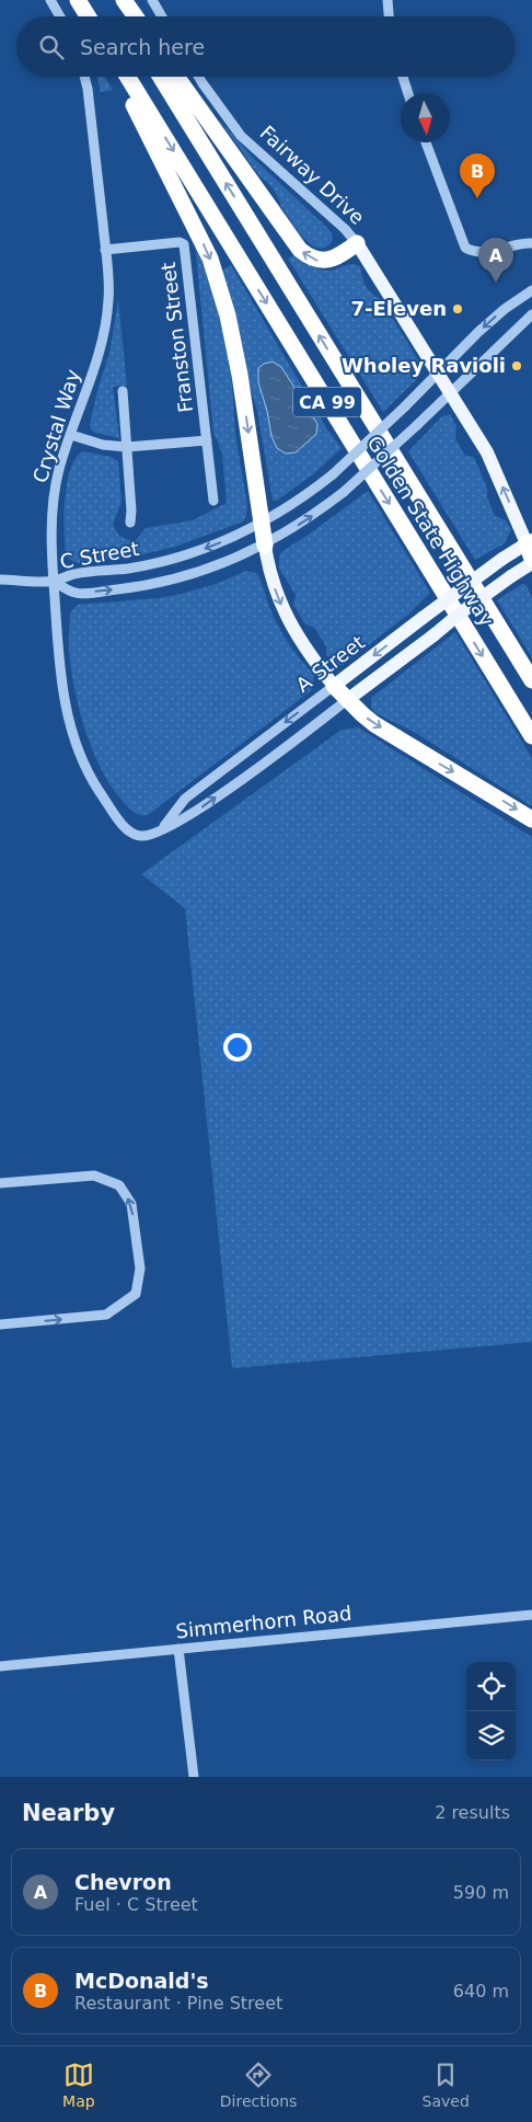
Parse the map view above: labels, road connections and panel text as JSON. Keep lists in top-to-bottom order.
{
  "streets": {
    "highway": ["CA 99", "Golden State Highway"],
    "main road": ["Fairway Drive", "A Street"],
    "street": [
      "Franston Street",
      "Crystal Way",
      "C Street",
      "Simmerhorn Road"
    ]
  },
  "crossings": [
    ["Fairway Drive", "C Street"],
    ["Fairway Drive", "A Street"],
    ["Franston Street", "Crystal Way"],
    ["Crystal Way", "C Street"],
    ["Crystal Way", "A Street"]
  ],
  "places": ["7-Eleven", "Wholey Ravioli"],
  "north": "bottom",
  "page": {
    "search": "Search here",
    "pins": ["B", "A"],
    "heading": ["Nearby", "2 results"],
    "list": [
      {
        "mark": "A",
        "name": "Chevron",
        "note": "Fuel · C Street",
        "value": "590 m"
      },
      {
        "mark": "B",
        "name": "McDonald's",
        "note": "Restaurant · Pine Street",
        "value": "640 m"
      }
    ],
    "nav": ["Map", "Directions", "Saved"]
  }
}
